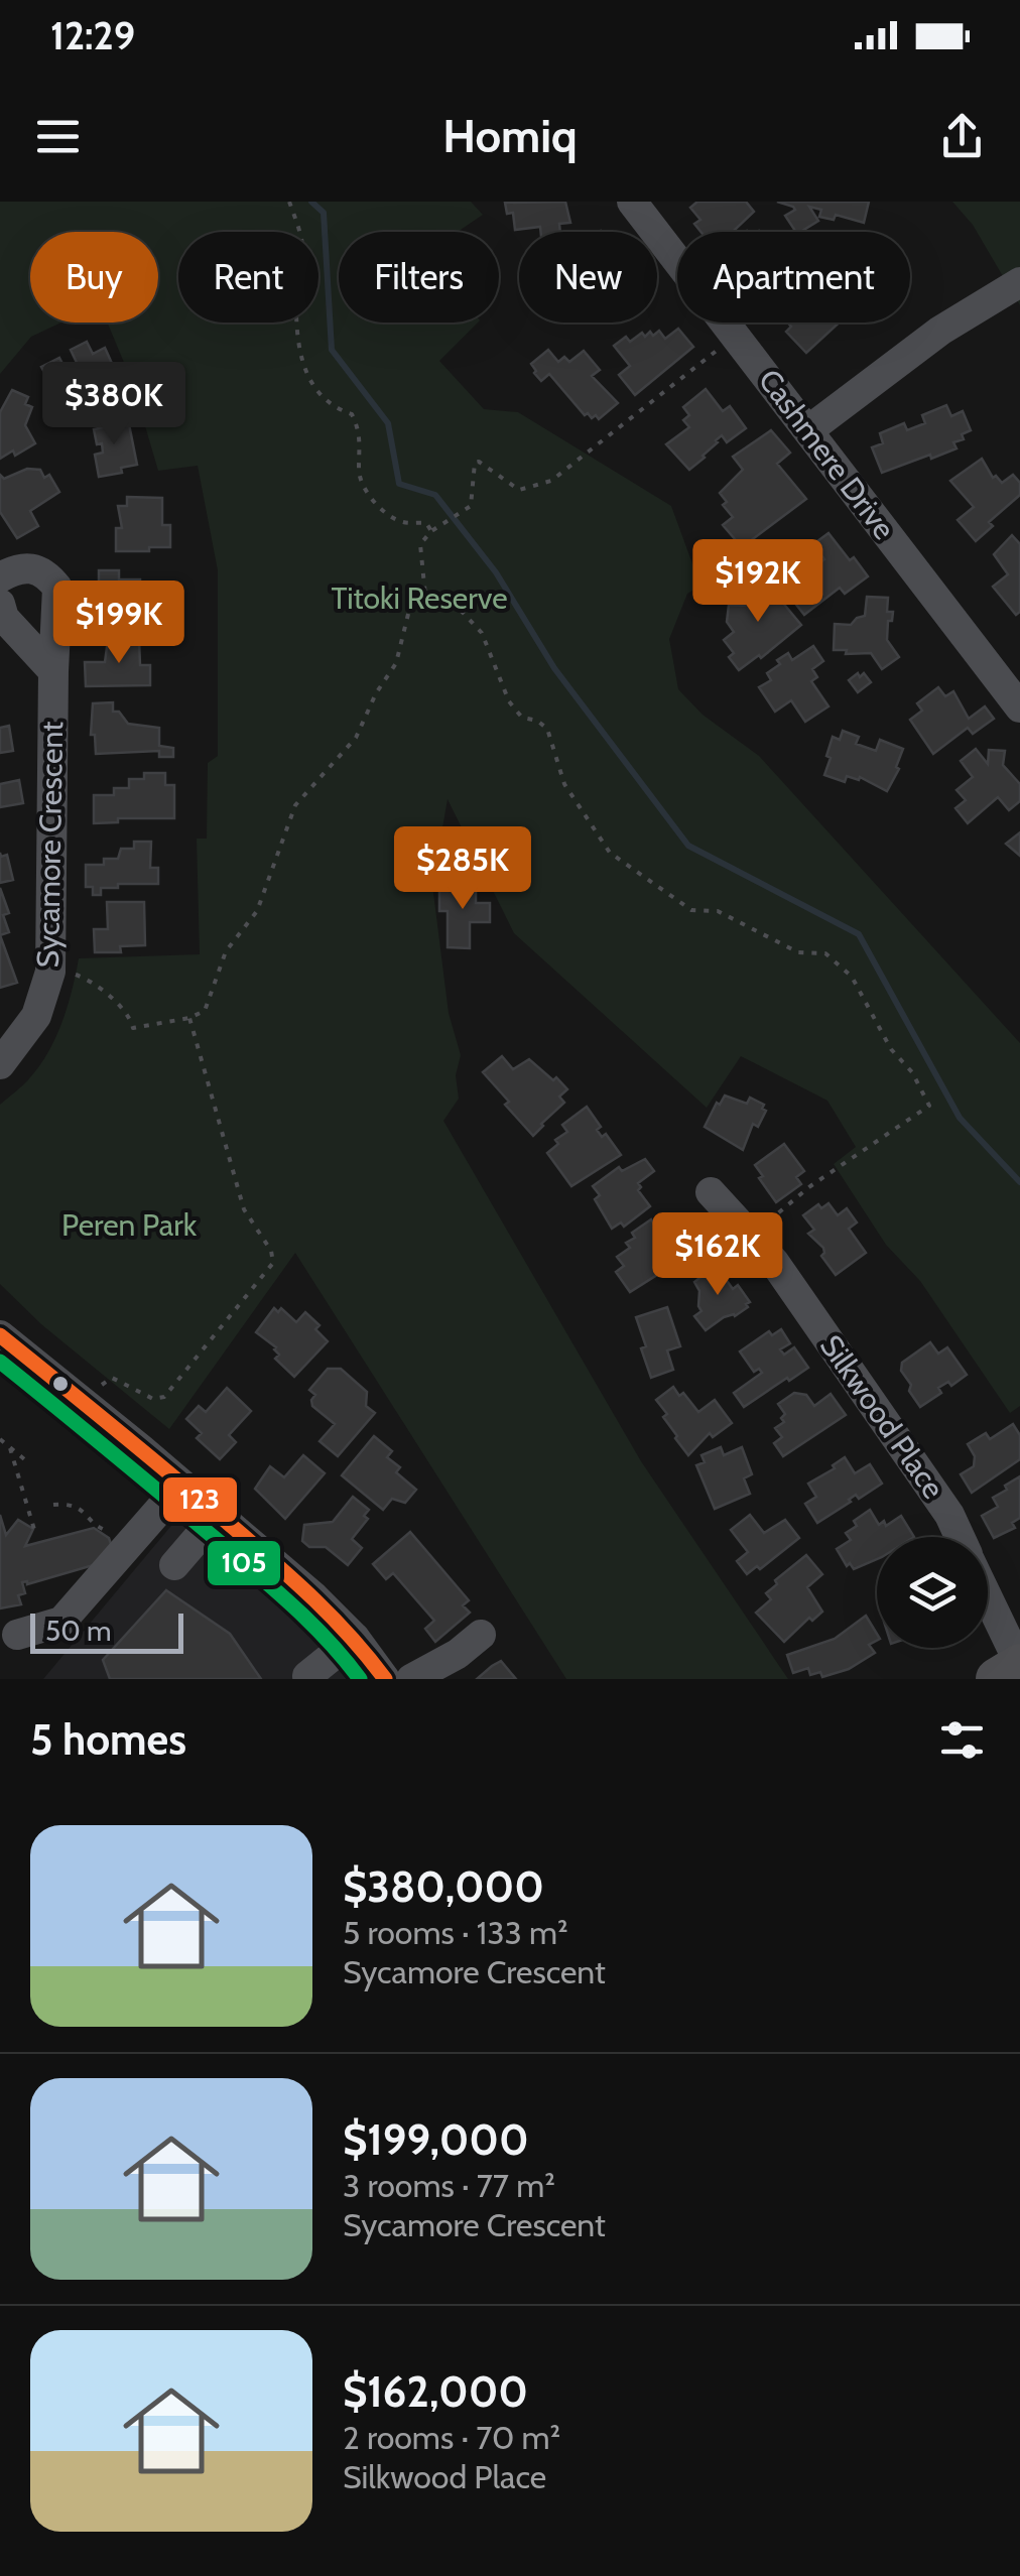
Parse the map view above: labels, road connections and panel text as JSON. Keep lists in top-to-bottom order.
{
  "streets": {
    "street": ["Cashmere Drive", "Sycamore Crescent", "Silkwood Place"]
  },
  "parks": ["Titoki Reserve", "Peren Park"],
  "lines": ["transit line 123", "transit line 105"],
  "scale_bar": "50 m",
  "page": {
    "status": "12:29",
    "header": "Homiq",
    "chip": [
      "Buy",
      "Rent",
      "Filters",
      "New",
      "Apartment"
    ],
    "price": [
      "$380K",
      "$192K",
      "$199K",
      "$285K",
      "$162K"
    ],
    "scale": "50 m",
    "heading": "5 homes",
    "list": [
      {
        "name": "$380,000",
        "note": "5 rooms · 133 m² · Sycamore Crescent"
      },
      {
        "name": "$199,000",
        "note": "3 rooms · 77 m² · Sycamore Crescent"
      },
      {
        "name": "$162,000",
        "note": "2 rooms · 70 m² · Silkwood Place"
      }
    ]
  }
}
